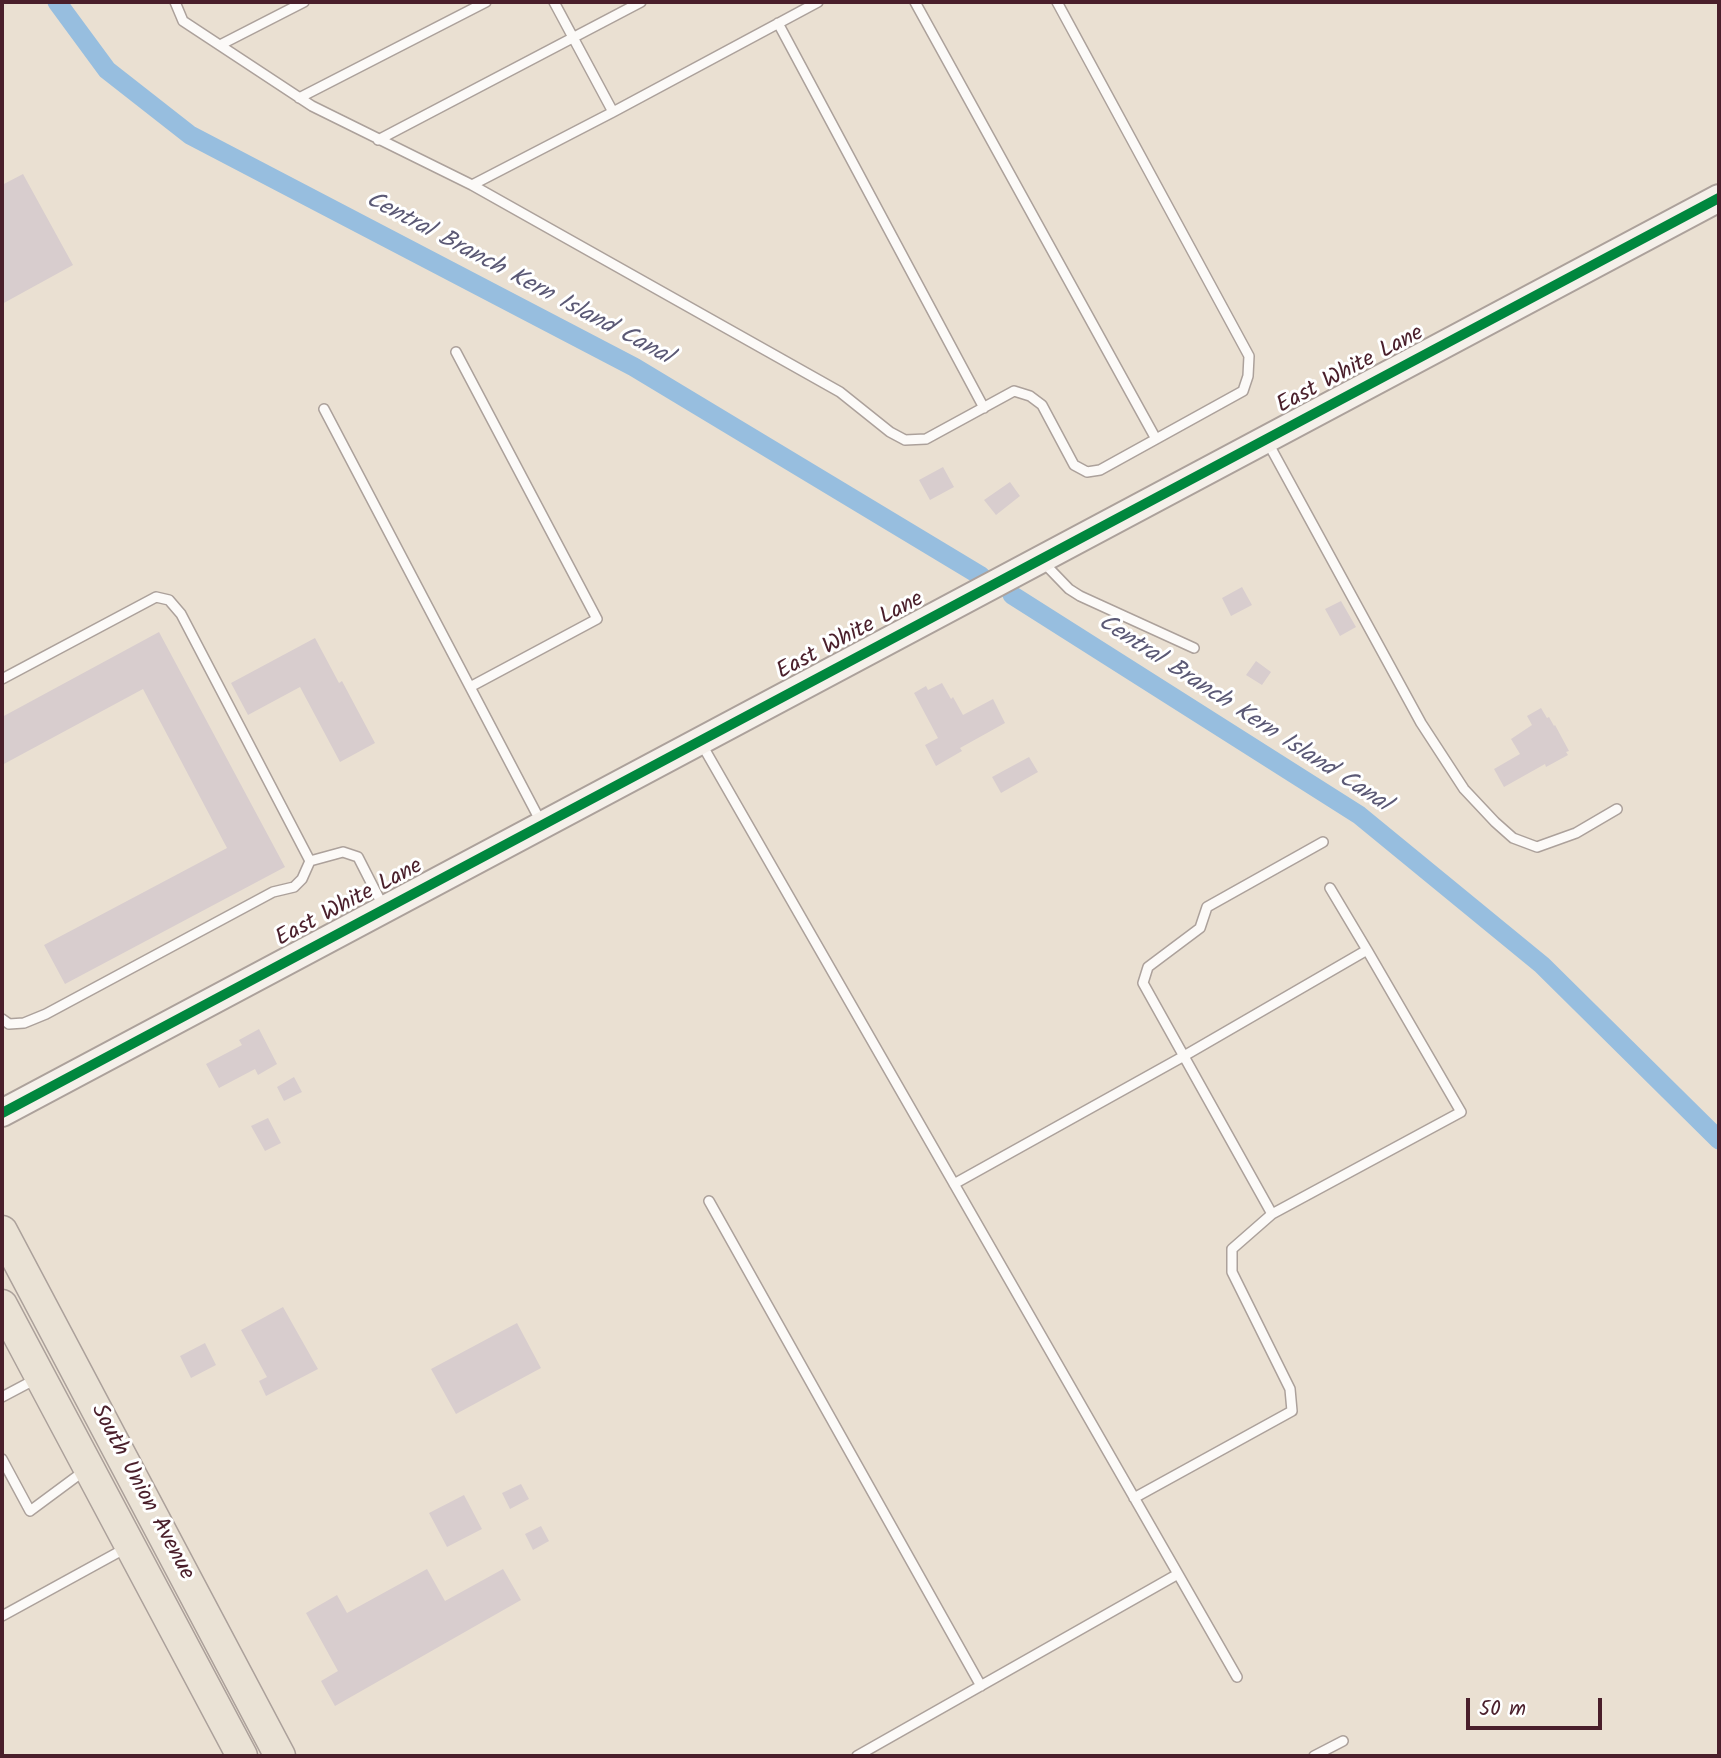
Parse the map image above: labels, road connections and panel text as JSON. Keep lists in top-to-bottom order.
{
  "streets": {
    "main road": ["South Union Avenue"],
    "street": ["East White Lane"]
  },
  "water": ["Central Branch Kern Island Canal"],
  "scale_bar": "50 m"
}
